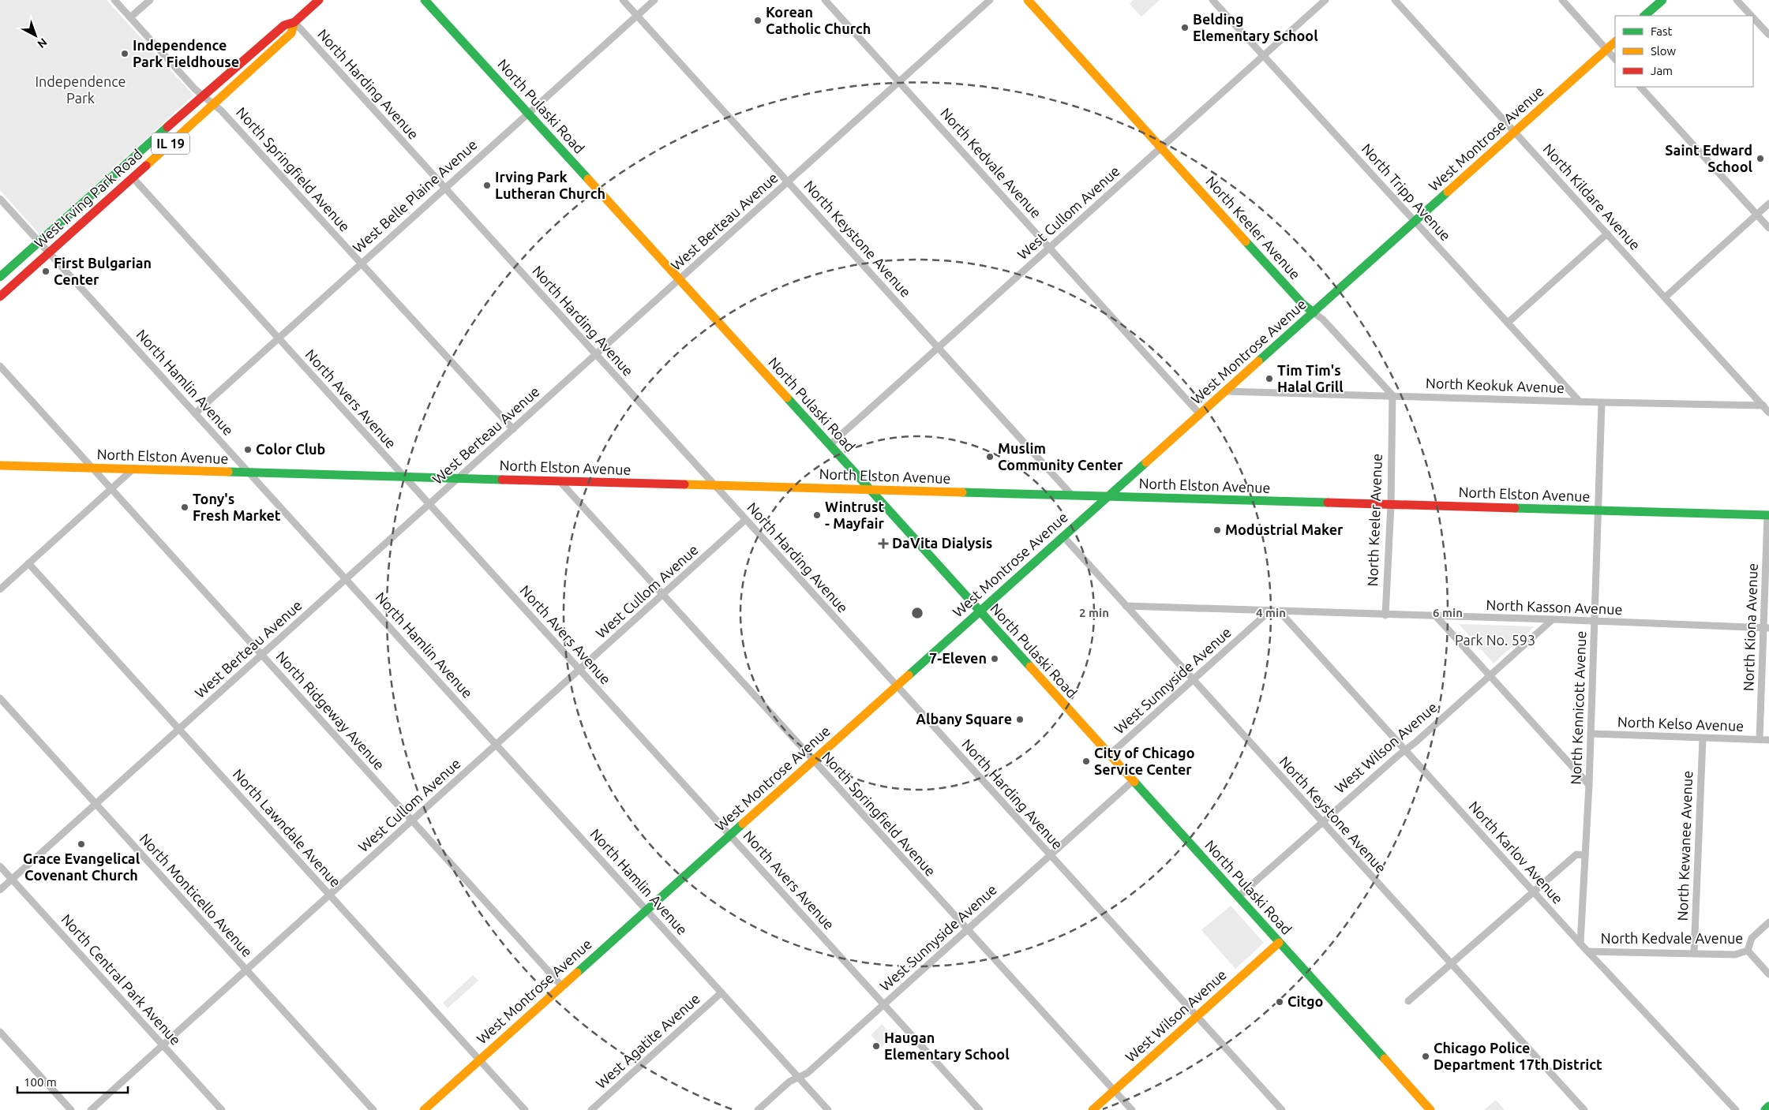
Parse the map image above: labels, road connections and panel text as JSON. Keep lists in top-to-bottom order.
{
  "streets": {
    "main road": [
      "North Pulaski Road",
      "West Montrose Avenue",
      "IL 19",
      "West Irving Park Road",
      "North Keeler Avenue",
      "North Elston Avenue",
      "West Wilson Avenue"
    ],
    "street": [
      "North Harding Avenue",
      "North Kedvale Avenue",
      "North Springfield Avenue",
      "North Tripp Avenue",
      "West Belle Plaine Avenue",
      "North Kildare Avenue",
      "West Cullom Avenue",
      "West Berteau Avenue",
      "North Keystone Avenue",
      "North Hamlin Avenue",
      "North Keokuk Avenue",
      "North Avers Avenue",
      "North Kasson Avenue",
      "North Kiona Avenue",
      "West Sunnyside Avenue",
      "North Kennicott Avenue",
      "North Ridgeway Avenue",
      "North Kelso Avenue",
      "North Lawndale Avenue",
      "North Kewanee Avenue",
      "North Karlov Avenue",
      "North Monticello Avenue",
      "North Central Park Avenue",
      "West Agatite Avenue"
    ]
  },
  "crossings": [
    ["North Harding Avenue", "West Montrose Avenue"],
    ["North Harding Avenue", "West Belle Plaine Avenue"],
    ["North Harding Avenue", "West Irving Park Road"],
    ["North Harding Avenue", "West Cullom Avenue"],
    ["North Harding Avenue", "West Berteau Avenue"],
    ["North Harding Avenue", "North Elston Avenue"],
    ["North Harding Avenue", "West Sunnyside Avenue"],
    ["North Harding Avenue", "West Wilson Avenue"],
    ["North Pulaski Road", "West Montrose Avenue"],
    ["North Pulaski Road", "West Belle Plaine Avenue"],
    ["North Pulaski Road", "West Cullom Avenue"],
    ["North Pulaski Road", "West Berteau Avenue"],
    ["North Pulaski Road", "North Elston Avenue"],
    ["North Pulaski Road", "West Sunnyside Avenue"],
    ["North Pulaski Road", "West Wilson Avenue"],
    ["West Montrose Avenue", "North Kedvale Avenue"],
    ["West Montrose Avenue", "North Springfield Avenue"],
    ["West Montrose Avenue", "North Tripp Avenue"],
    ["West Montrose Avenue", "North Kildare Avenue"],
    ["West Montrose Avenue", "North Keeler Avenue"],
    ["West Montrose Avenue", "North Keystone Avenue"],
    ["West Montrose Avenue", "North Hamlin Avenue"],
    ["West Montrose Avenue", "North Keokuk Avenue"],
    ["West Montrose Avenue", "North Avers Avenue"],
    ["West Montrose Avenue", "North Elston Avenue"],
    ["West Montrose Avenue", "North Ridgeway Avenue"],
    ["West Montrose Avenue", "North Lawndale Avenue"],
    ["North Kedvale Avenue", "West Cullom Avenue"],
    ["North Kedvale Avenue", "West Berteau Avenue"],
    ["North Kedvale Avenue", "North Kewanee Avenue"],
    ["North Kedvale Avenue", "North Karlov Avenue"],
    ["North Springfield Avenue", "West Belle Plaine Avenue"],
    ["North Springfield Avenue", "West Irving Park Road"],
    ["North Springfield Avenue", "West Cullom Avenue"],
    ["North Springfield Avenue", "West Berteau Avenue"],
    ["North Springfield Avenue", "North Elston Avenue"],
    ["North Springfield Avenue", "West Sunnyside Avenue"],
    ["North Springfield Avenue", "West Wilson Avenue"],
    ["North Tripp Avenue", "West Cullom Avenue"],
    ["North Tripp Avenue", "North Keokuk Avenue"],
    ["West Belle Plaine Avenue", "North Keystone Avenue"],
    ["West Belle Plaine Avenue", "North Hamlin Avenue"],
    ["West Belle Plaine Avenue", "North Avers Avenue"],
    ["North Kildare Avenue", "North Keokuk Avenue"],
    ["West Irving Park Road", "North Hamlin Avenue"],
    ["West Irving Park Road", "North Avers Avenue"],
    ["West Cullom Avenue", "North Keeler Avenue"],
    ["West Cullom Avenue", "North Keystone Avenue"],
    ["West Cullom Avenue", "North Hamlin Avenue"],
    ["West Cullom Avenue", "North Avers Avenue"],
    ["West Cullom Avenue", "North Ridgeway Avenue"],
    ["West Cullom Avenue", "North Lawndale Avenue"],
    ["West Cullom Avenue", "North Monticello Avenue"],
    ["West Cullom Avenue", "North Central Park Avenue"],
    ["West Berteau Avenue", "North Keystone Avenue"],
    ["West Berteau Avenue", "North Hamlin Avenue"],
    ["West Berteau Avenue", "North Avers Avenue"],
    ["West Berteau Avenue", "North Elston Avenue"],
    ["West Berteau Avenue", "North Ridgeway Avenue"],
    ["West Berteau Avenue", "North Lawndale Avenue"],
    ["West Berteau Avenue", "North Monticello Avenue"],
    ["West Berteau Avenue", "North Central Park Avenue"],
    ["North Keeler Avenue", "North Keokuk Avenue"],
    ["North Keeler Avenue", "North Elston Avenue"],
    ["North Keeler Avenue", "North Kasson Avenue"],
    ["North Keystone Avenue", "North Elston Avenue"],
    ["North Keystone Avenue", "North Kasson Avenue"],
    ["North Keystone Avenue", "West Sunnyside Avenue"],
    ["North Keystone Avenue", "West Wilson Avenue"],
    ["North Hamlin Avenue", "North Elston Avenue"],
    ["North Hamlin Avenue", "West Sunnyside Avenue"],
    ["North Hamlin Avenue", "West Agatite Avenue"],
    ["North Keokuk Avenue", "North Kennicott Avenue"],
    ["North Avers Avenue", "North Elston Avenue"],
    ["North Avers Avenue", "West Sunnyside Avenue"],
    ["North Elston Avenue", "North Kiona Avenue"],
    ["North Elston Avenue", "North Kennicott Avenue"],
    ["North Elston Avenue", "North Ridgeway Avenue"],
    ["North Kasson Avenue", "North Kiona Avenue"],
    ["North Kasson Avenue", "West Sunnyside Avenue"],
    ["North Kasson Avenue", "North Kennicott Avenue"],
    ["North Kasson Avenue", "West Wilson Avenue"],
    ["North Kasson Avenue", "North Karlov Avenue"],
    ["North Kiona Avenue", "North Kelso Avenue"],
    ["North Kennicott Avenue", "North Kelso Avenue"],
    ["North Kennicott Avenue", "North Karlov Avenue"],
    ["North Kelso Avenue", "North Kewanee Avenue"],
    ["West Wilson Avenue", "North Karlov Avenue"]
  ],
  "parks": ["Independence Park", "Park No. 593"],
  "places": {
    "other": [
      "Korean Catholic Church",
      "Belding Elementary School",
      "Independence Park Fieldhouse",
      "Saint Edward School",
      "Irving Park Lutheran Church",
      "First Bulgarian Center",
      "Tim Tim's Halal Grill",
      "Color Club",
      "Muslim Community Center",
      "Tony's Fresh Market",
      "Wintrust - Mayfair",
      "Modustrial Maker",
      "7-Eleven",
      "Albany Square",
      "City of Chicago Service Center",
      "Grace Evangelical Covenant Church",
      "Citgo",
      "Haugan Elementary School",
      "Chicago Police Department 17th District"
    ],
    "health": ["DaVita Dialysis"]
  },
  "legend": ["Fast", "Slow", "Jam"],
  "scale_bar": "100 m",
  "north": "bottom right",
  "rings": ["2 min", "4 min", "6 min"]
}
